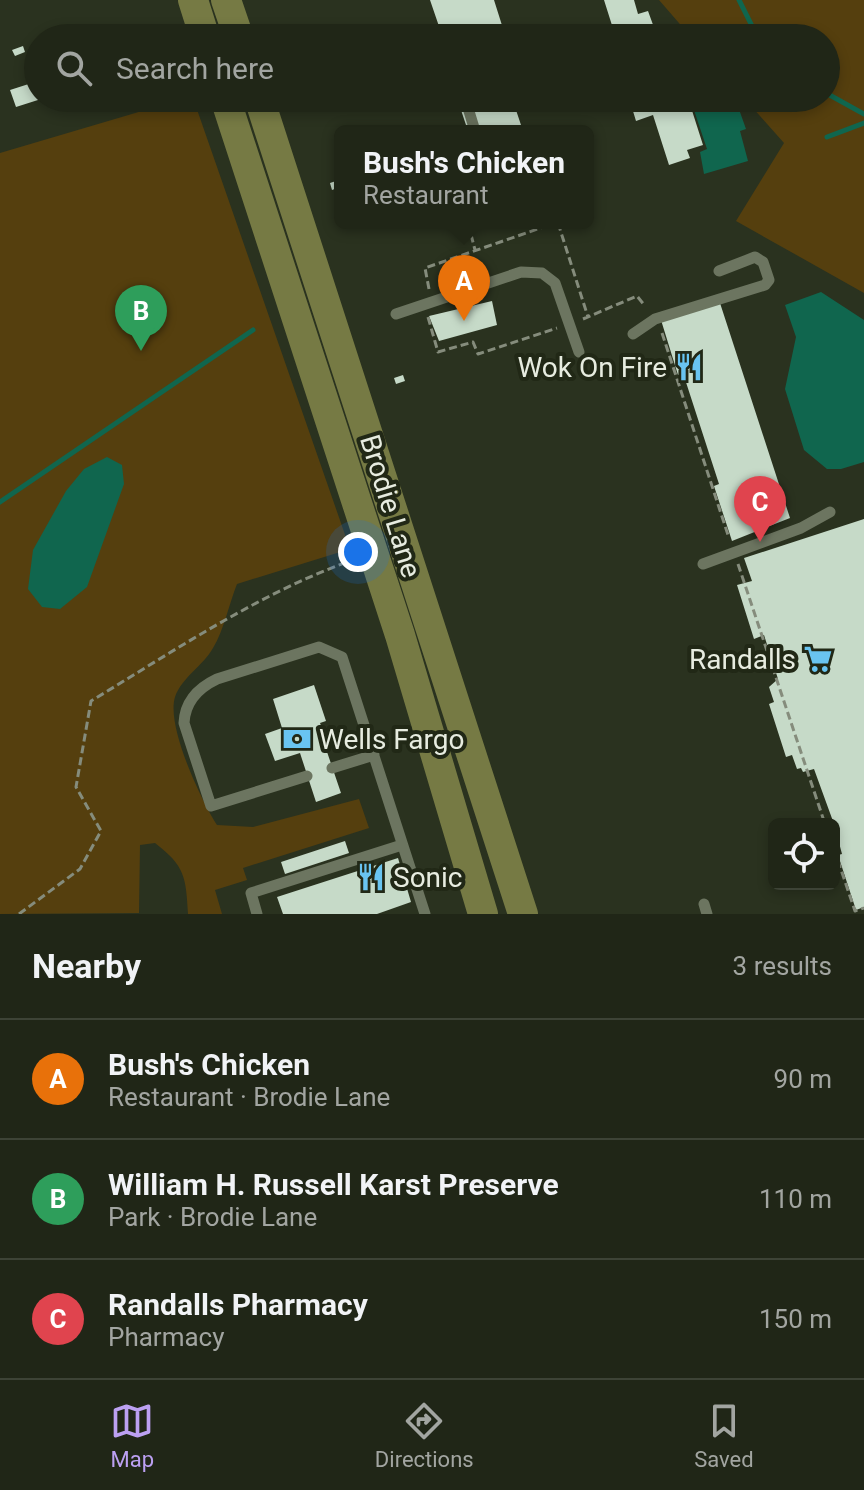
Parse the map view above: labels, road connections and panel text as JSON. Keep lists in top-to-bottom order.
{
  "streets": {
    "main road": ["Brodie Lane"]
  },
  "places": {
    "restaurant": ["Wok On Fire", "Sonic"],
    "supermarket": ["Randalls"],
    "bank": ["Wells Fargo"]
  },
  "page": {
    "search": "Search here",
    "popup": ["Bush's Chicken", "Restaurant"],
    "pins": ["A", "B", "C"],
    "heading": ["Nearby", "3 results"],
    "list": [
      {
        "mark": "A",
        "name": "Bush's Chicken",
        "note": "Restaurant · Brodie Lane",
        "value": "90 m"
      },
      {
        "mark": "B",
        "name": "William H. Russell Karst Preserve",
        "note": "Park · Brodie Lane",
        "value": "110 m"
      },
      {
        "mark": "C",
        "name": "Randalls Pharmacy",
        "note": "Pharmacy",
        "value": "150 m"
      }
    ],
    "nav": ["Map", "Directions", "Saved"]
  }
}
